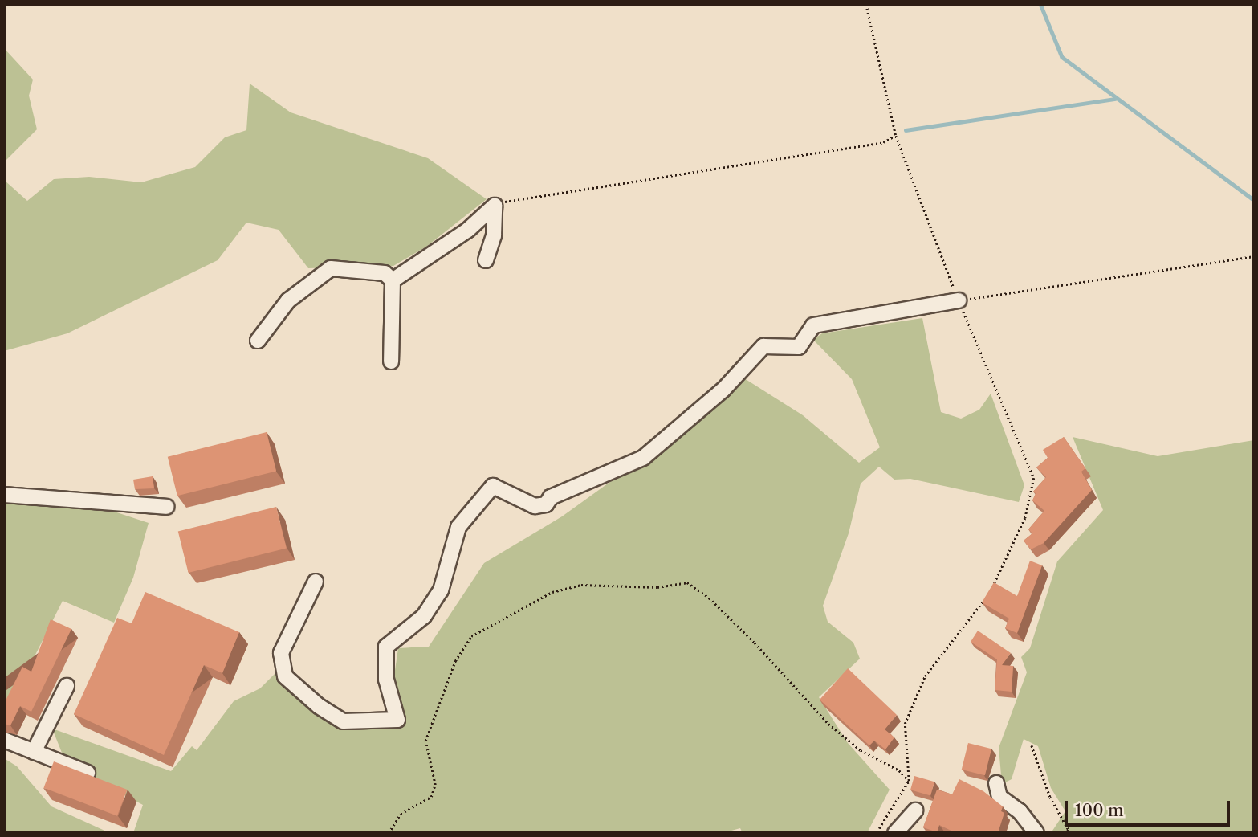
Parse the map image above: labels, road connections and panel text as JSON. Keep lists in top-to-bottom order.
{
  "scale_bar": "100 m"
}
